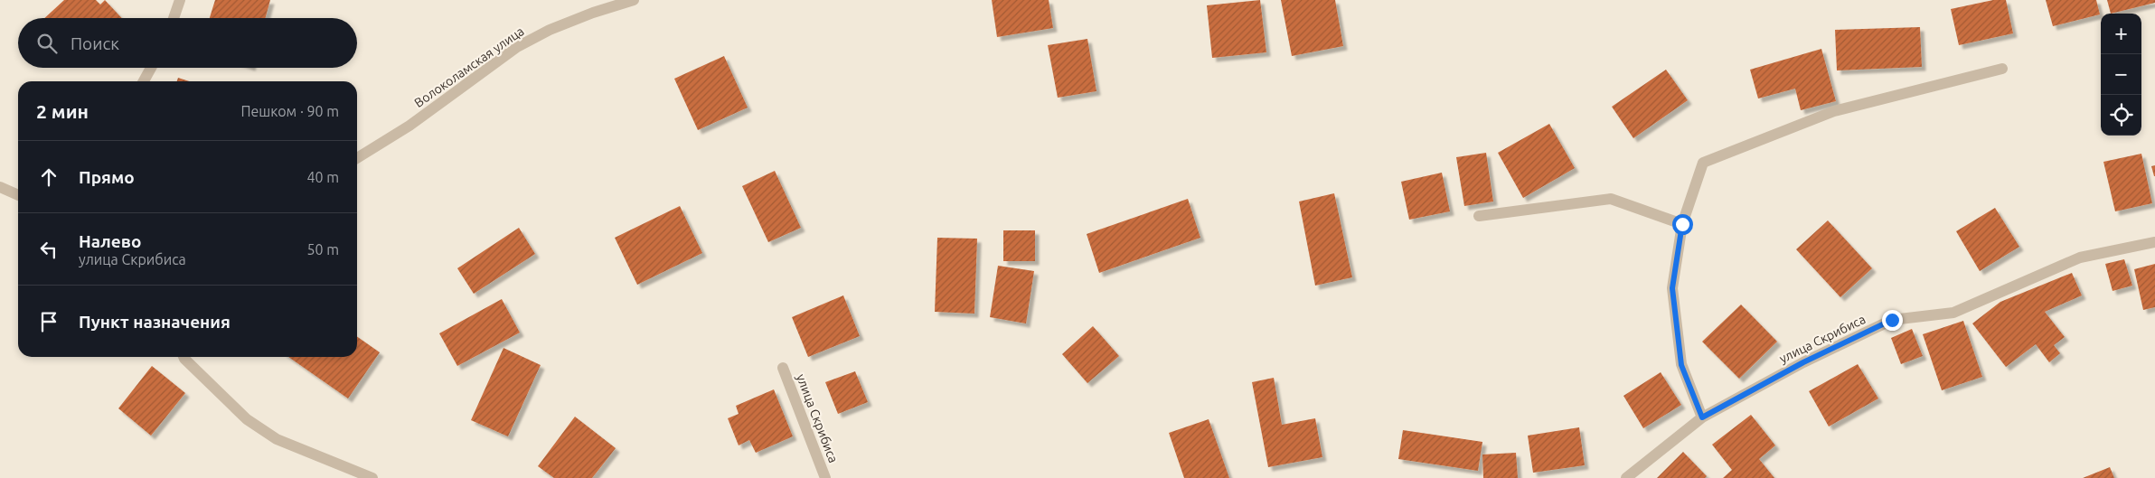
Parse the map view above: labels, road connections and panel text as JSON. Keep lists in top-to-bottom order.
{
  "streets": {
    "street": ["Волоколамская улица", "улица Скрибиса"]
  },
  "page": {
    "map_buttons": ["+", "−"],
    "search": "Поиск",
    "heading": ["2 мин", "Пешком · 90 m"],
    "list": [
      ["Прямо", "40 m"],
      ["Налево", "улица Скрибиса", "50 m"],
      "Пункт назначения"
    ]
  }
}
